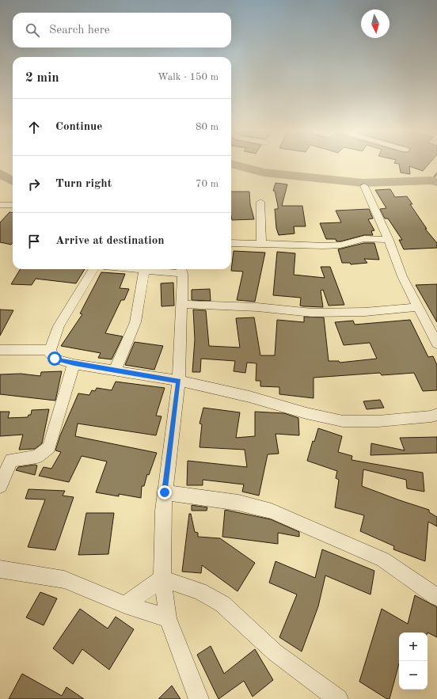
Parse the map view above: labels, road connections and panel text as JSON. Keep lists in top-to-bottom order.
{
  "north": "bottom",
  "page": {
    "search": "Search here",
    "heading": ["2 min", "Walk · 150 m"],
    "list": [
      ["Continue", "80 m"],
      ["Turn right", "70 m"],
      "Arrive at destination"
    ],
    "map_buttons": ["+", "−"]
  }
}
